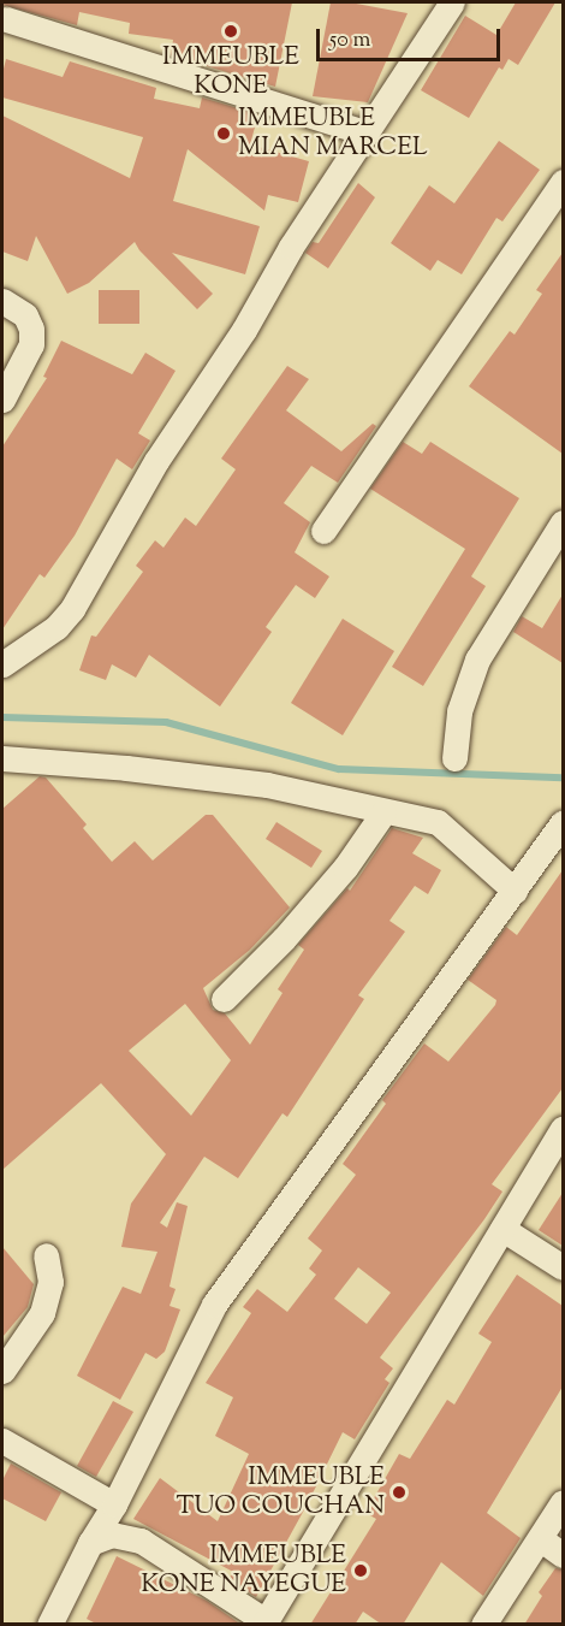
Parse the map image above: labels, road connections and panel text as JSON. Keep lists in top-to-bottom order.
{
  "places": [
    "IMMEUBLE KONE",
    "IMMEUBLE MIAN MARCEL",
    "IMMEUBLE TUO COUCHAN",
    "IMMEUBLE KONE NAYEGUE"
  ],
  "scale_bar": "50 m"
}
